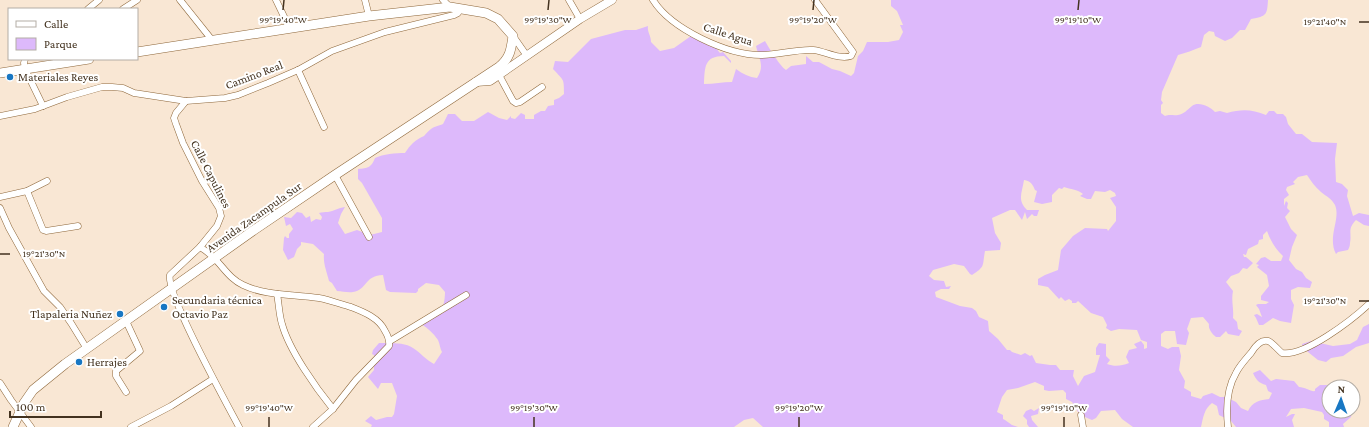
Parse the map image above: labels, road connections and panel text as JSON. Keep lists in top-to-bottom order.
{
  "streets": {
    "main road": ["Avenida Zacampula Sur"],
    "street": ["Calle Agua", "Camino Real", "Calle Capulines"]
  },
  "crossings": [
    ["Camino Real", "Calle Capulines"],
    ["Calle Capulines", "Avenida Zacampula Sur"]
  ],
  "places": [
    "Materiales Reyes",
    "Secundaria técnica Octavio Paz",
    "Tlapaleria Nuñez",
    "Herrajes"
  ],
  "legend": ["Calle", "Parque"],
  "scale_bar": "100 m",
  "north": "top",
  "coordinates": [
    "99°19'40\"W",
    "99°19'30\"W",
    "99°19'20\"W",
    "99°19'10\"W",
    "19°21'40\"N",
    "19°21'30\"N"
  ]
}
